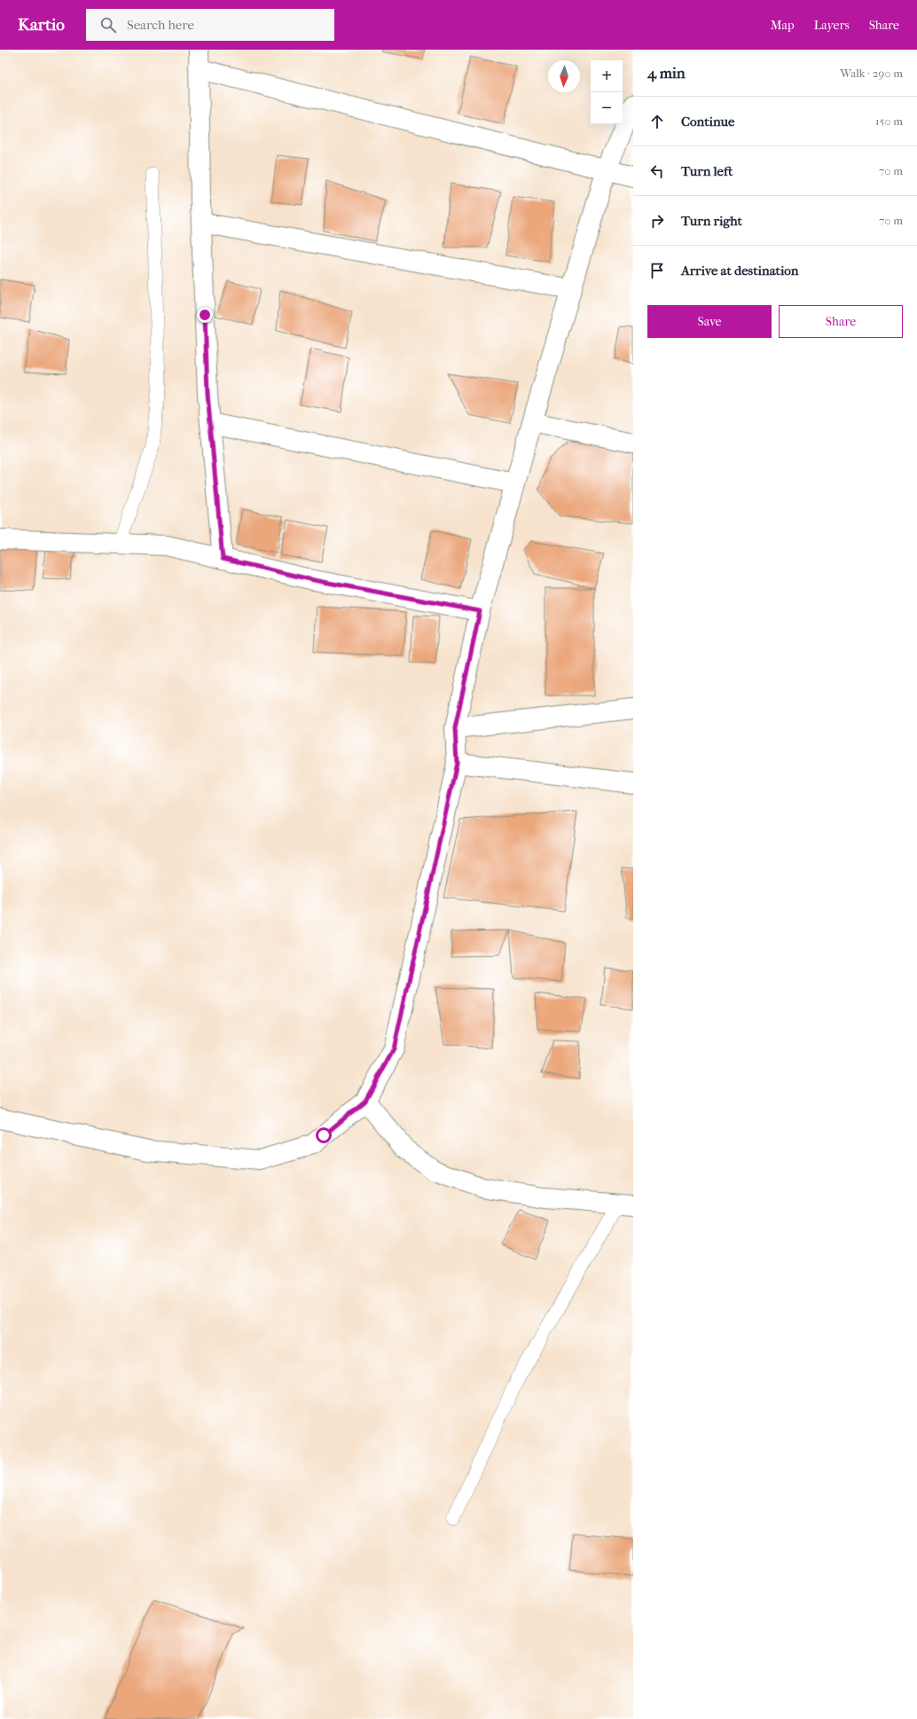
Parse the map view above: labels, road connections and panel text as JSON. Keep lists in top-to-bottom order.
{
  "north": "bottom",
  "page": {
    "header": "Kartio",
    "search": "Search here",
    "nav": ["Map", "Layers", "Share"],
    "heading": ["4 min", "Walk · 290 m"],
    "map_buttons": ["+", "−"],
    "list": [
      ["Continue", "150 m"],
      ["Turn left", "70 m"],
      ["Turn right", "70 m"],
      "Arrive at destination"
    ],
    "buttons": ["Save", "Share"]
  }
}
